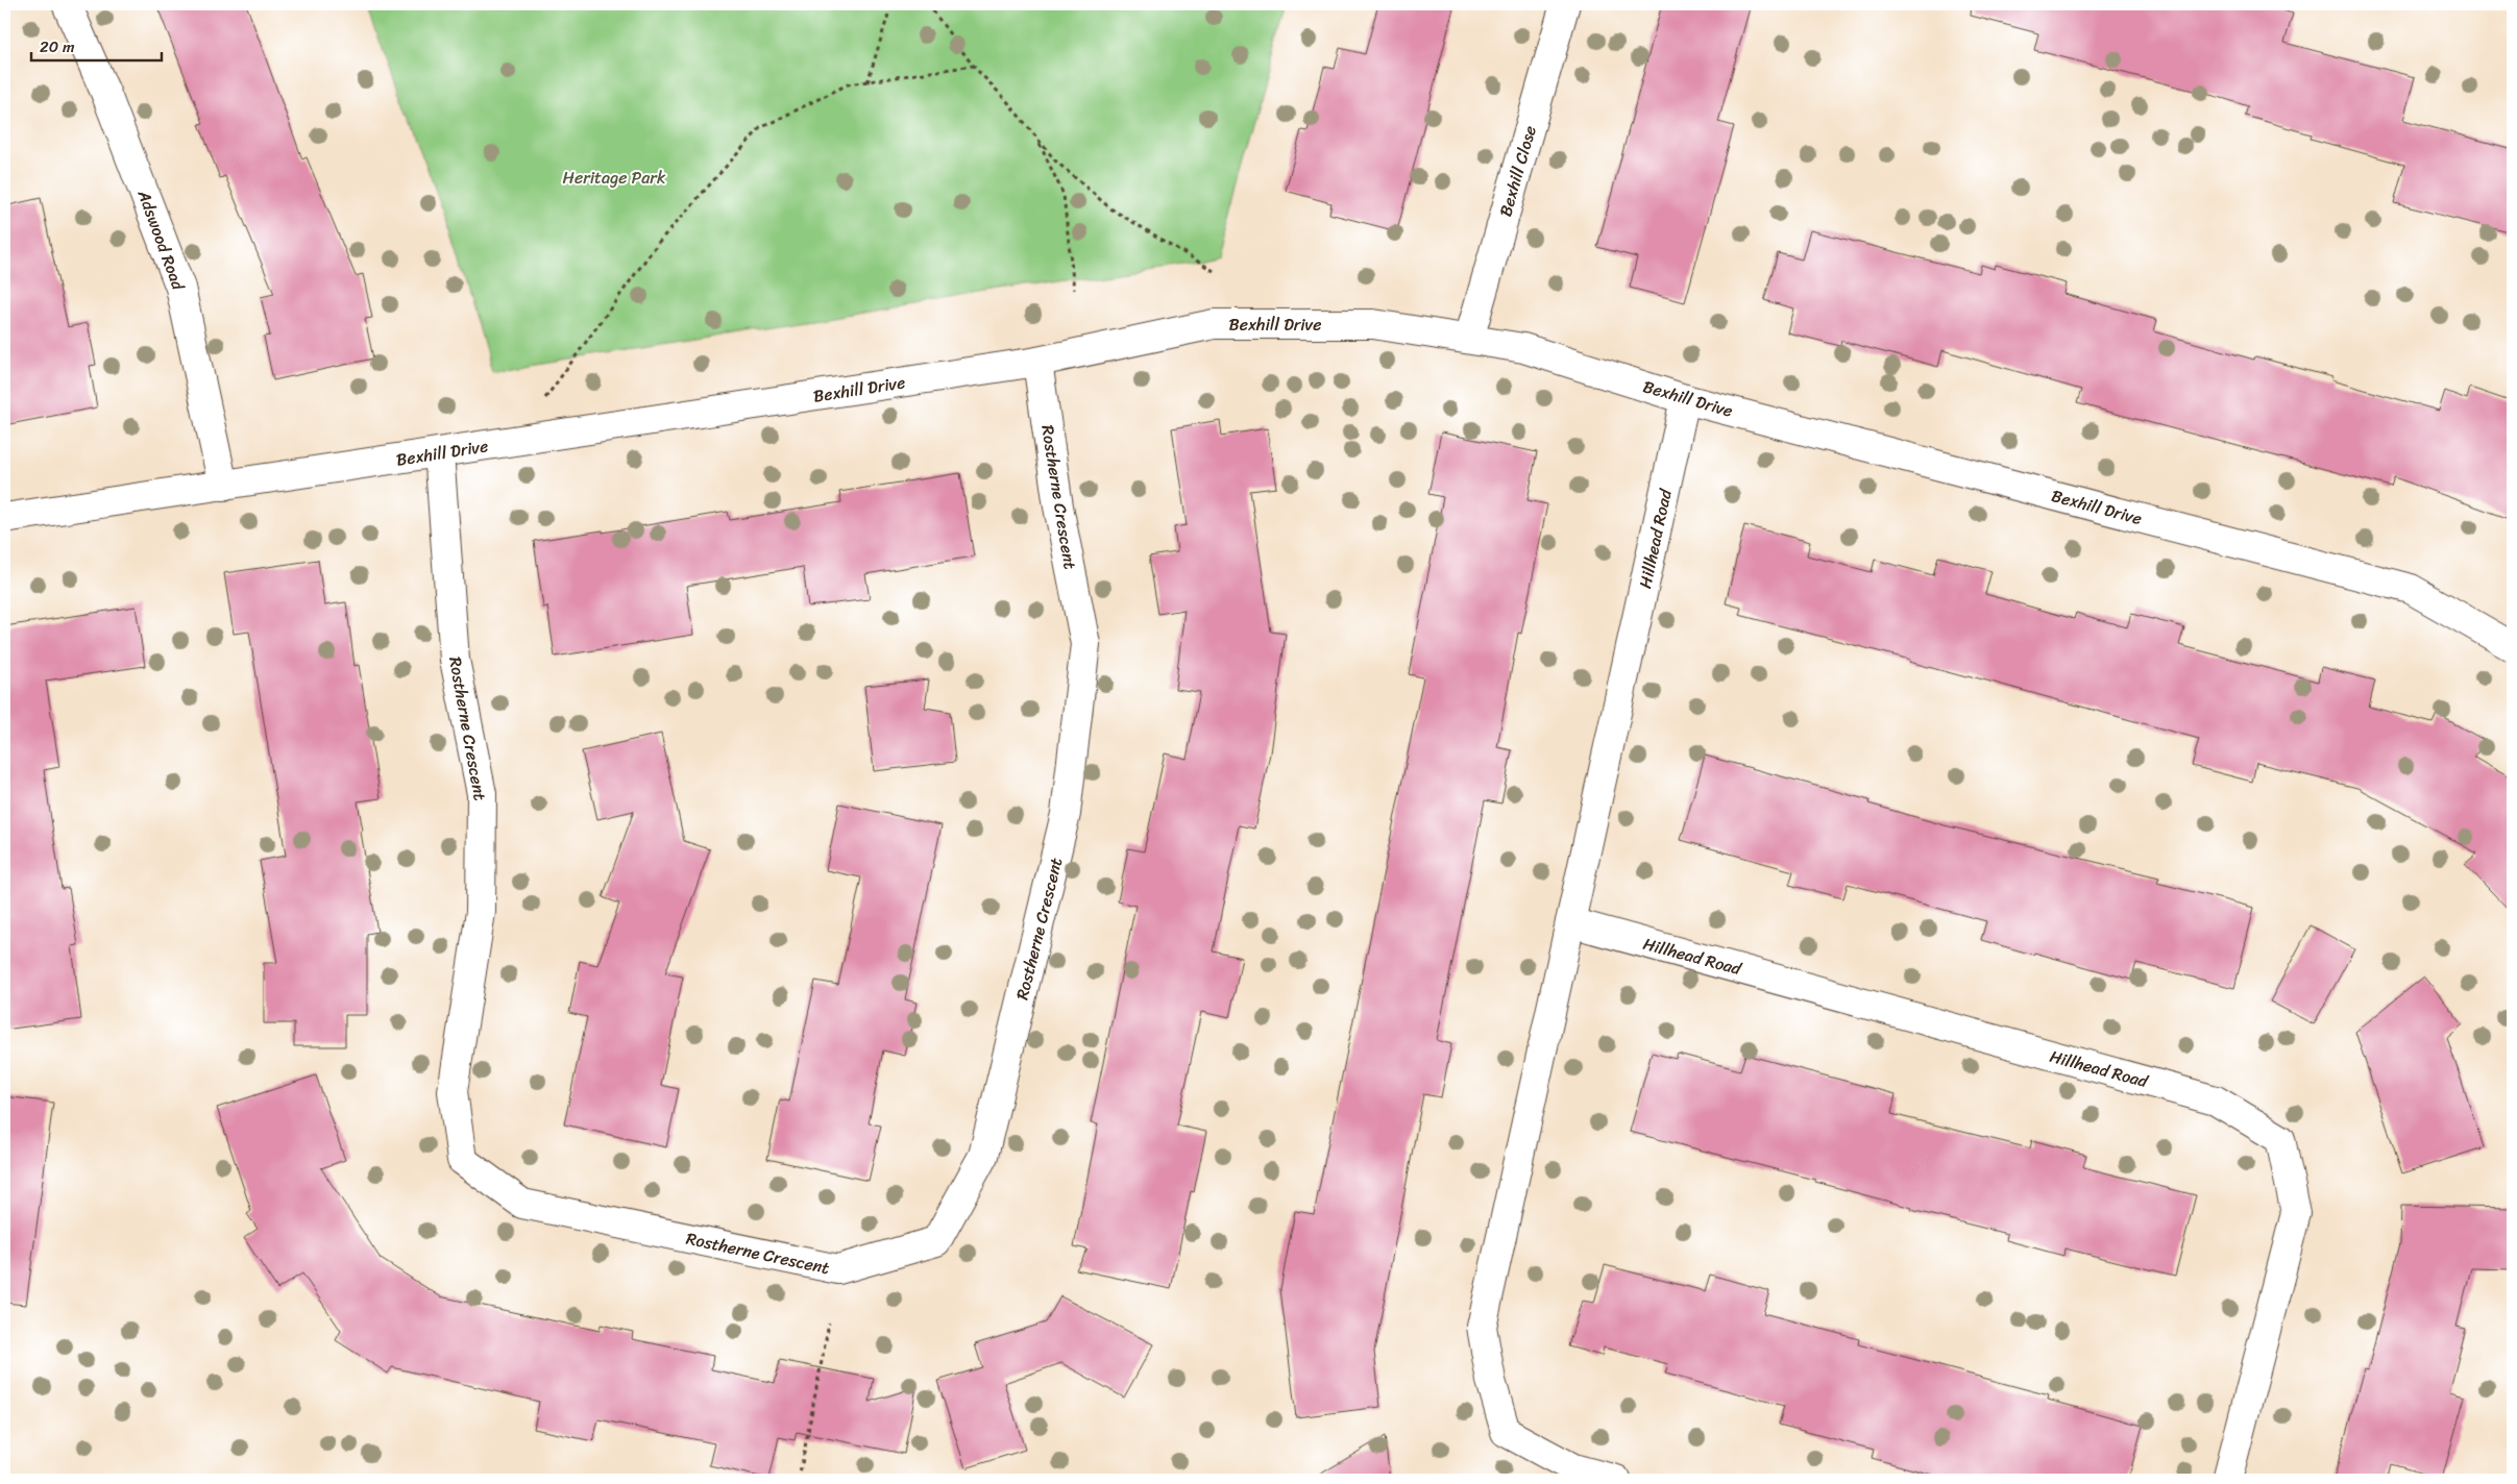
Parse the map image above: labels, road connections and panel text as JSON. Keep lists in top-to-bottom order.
{
  "streets": {
    "street": [
      "Bexhill Close",
      "Adswood Road",
      "Bexhill Drive",
      "Rostherne Crescent",
      "Hillhead Road"
    ]
  },
  "crossings": [
    ["Bexhill Close", "Bexhill Drive"],
    ["Adswood Road", "Bexhill Drive"],
    ["Bexhill Drive", "Rostherne Crescent"],
    ["Bexhill Drive", "Hillhead Road"]
  ],
  "parks": ["Heritage Park"],
  "scale_bar": "20 m"
}
